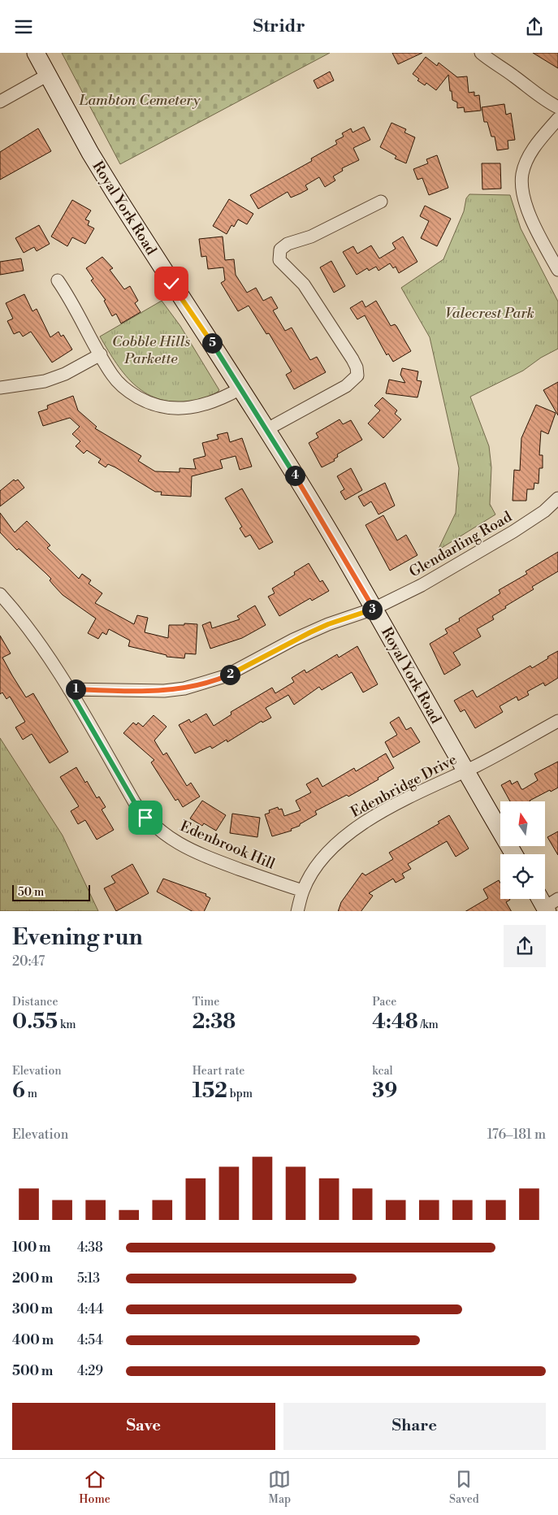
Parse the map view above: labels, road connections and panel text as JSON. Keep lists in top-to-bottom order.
{
  "streets": {
    "main road": ["Royal York Road"],
    "street": ["Glendarling Road", "Edenbridge Drive", "Edenbrook Hill"]
  },
  "crossings": [
    ["Royal York Road", "Glendarling Road"],
    ["Royal York Road", "Edenbridge Drive"],
    ["Glendarling Road", "Edenbrook Hill"],
    ["Edenbridge Drive", "Edenbrook Hill"]
  ],
  "parks": ["Lambton Cemetery", "Valecrest Park", "Cobble Hills Parkette"],
  "scale_bar": "50 m",
  "north": "top",
  "page": {
    "header": "Stridr",
    "pins": [
      "5",
      "4",
      "3",
      "2",
      "1"
    ],
    "scale": "50 m",
    "heading": ["Evening run", "20:47"],
    "stats": [
      ["Distance", "0.55 km"],
      ["Time", "2:38"],
      ["Pace", "4:48 /km"],
      ["Elevation", "6 m"],
      ["Heart rate", "152 bpm"],
      ["kcal", "39"]
    ],
    "chart": ["Elevation", "176–181 m"],
    "list": [
      {
        "name": "100 m",
        "note": "4:38"
      },
      {
        "name": "200 m",
        "note": "5:13"
      },
      {
        "name": "300 m",
        "note": "4:44"
      },
      {
        "name": "400 m",
        "note": "4:54"
      },
      {
        "name": "500 m",
        "note": "4:29"
      }
    ],
    "buttons": ["Save", "Share"],
    "tabs": ["Home", "Map", "Saved"]
  }
}
